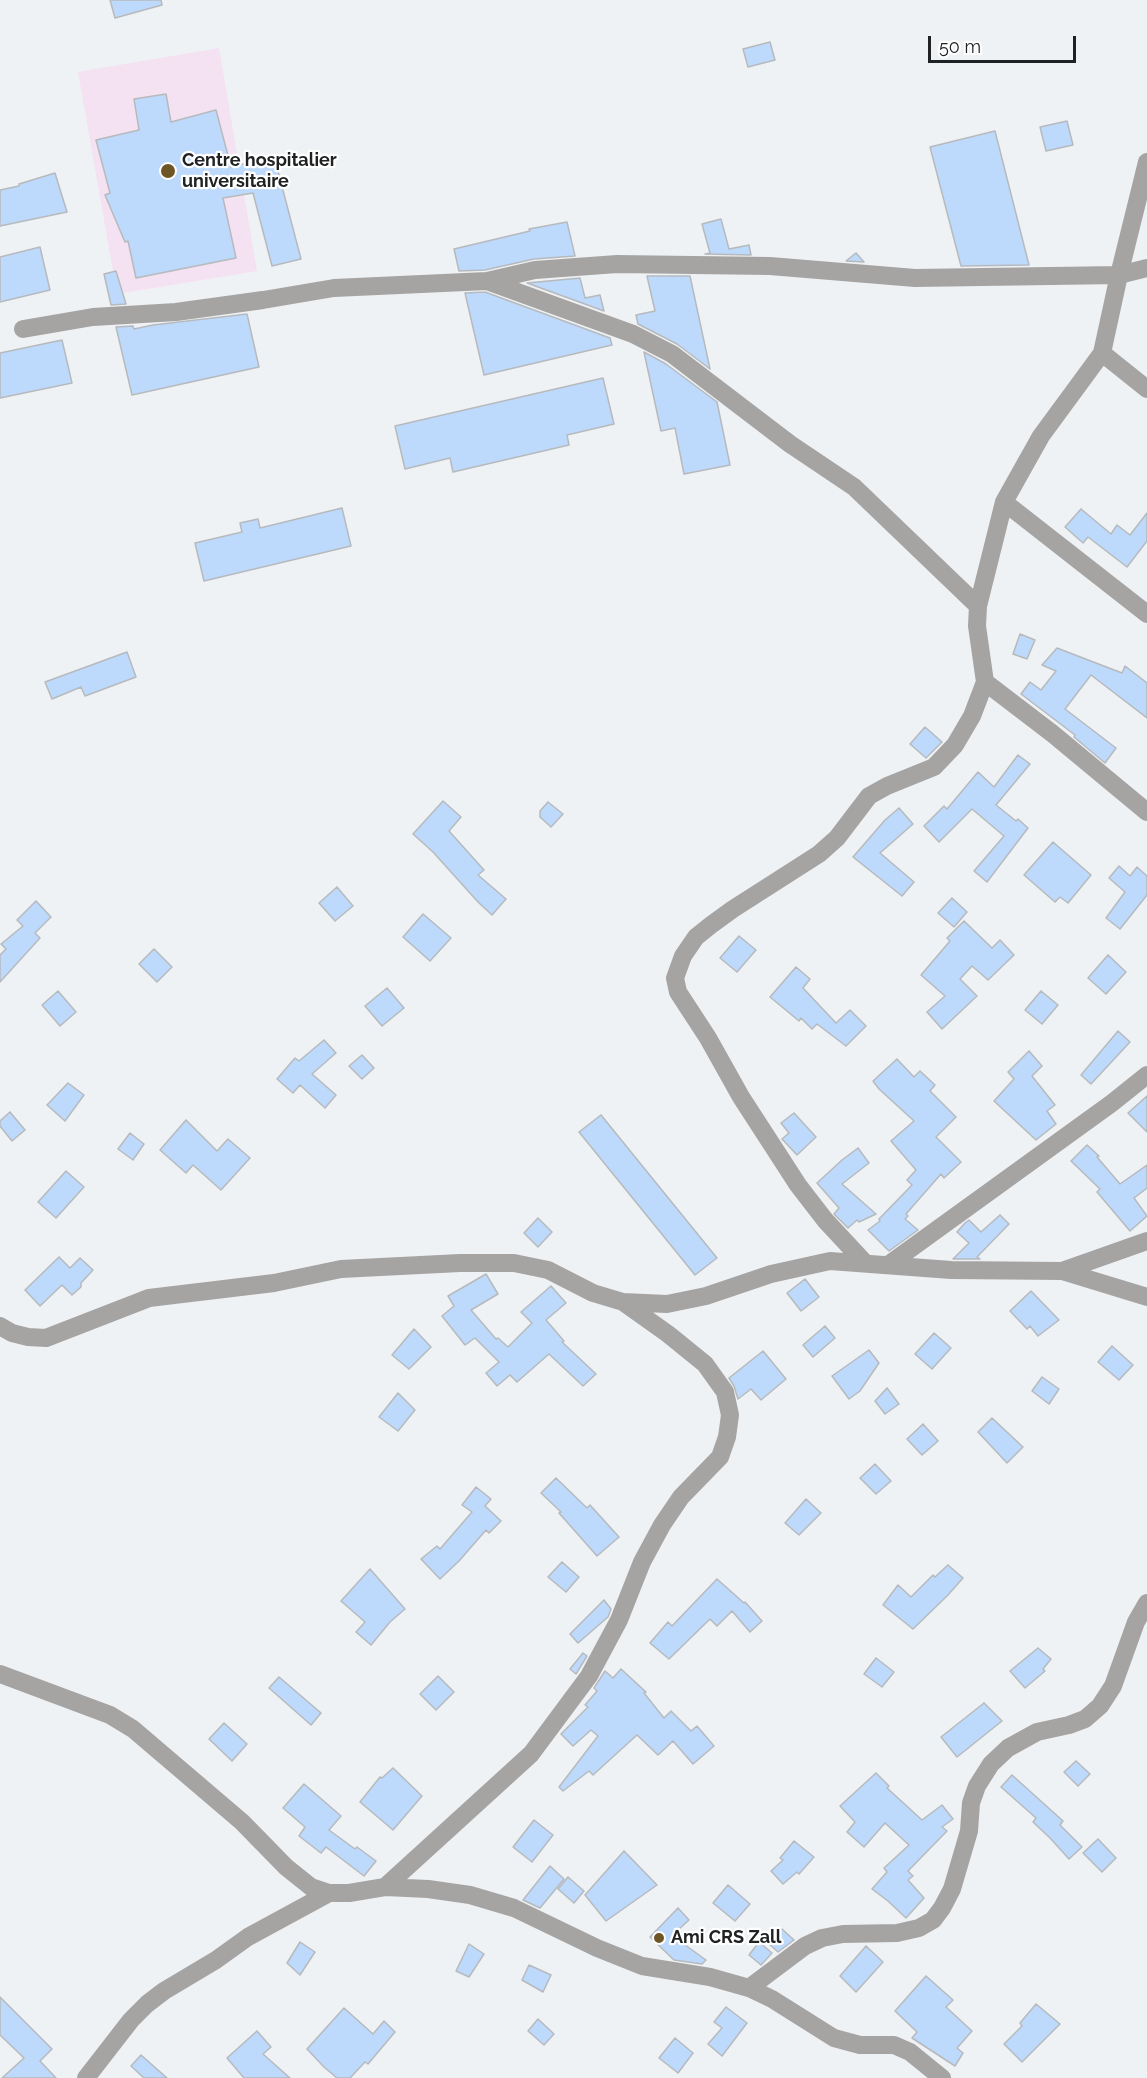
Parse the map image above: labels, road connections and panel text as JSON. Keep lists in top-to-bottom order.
{
  "places": ["Centre hospitalier universitaire", "Ami CRS Zall"],
  "scale_bar": "50 m"
}
